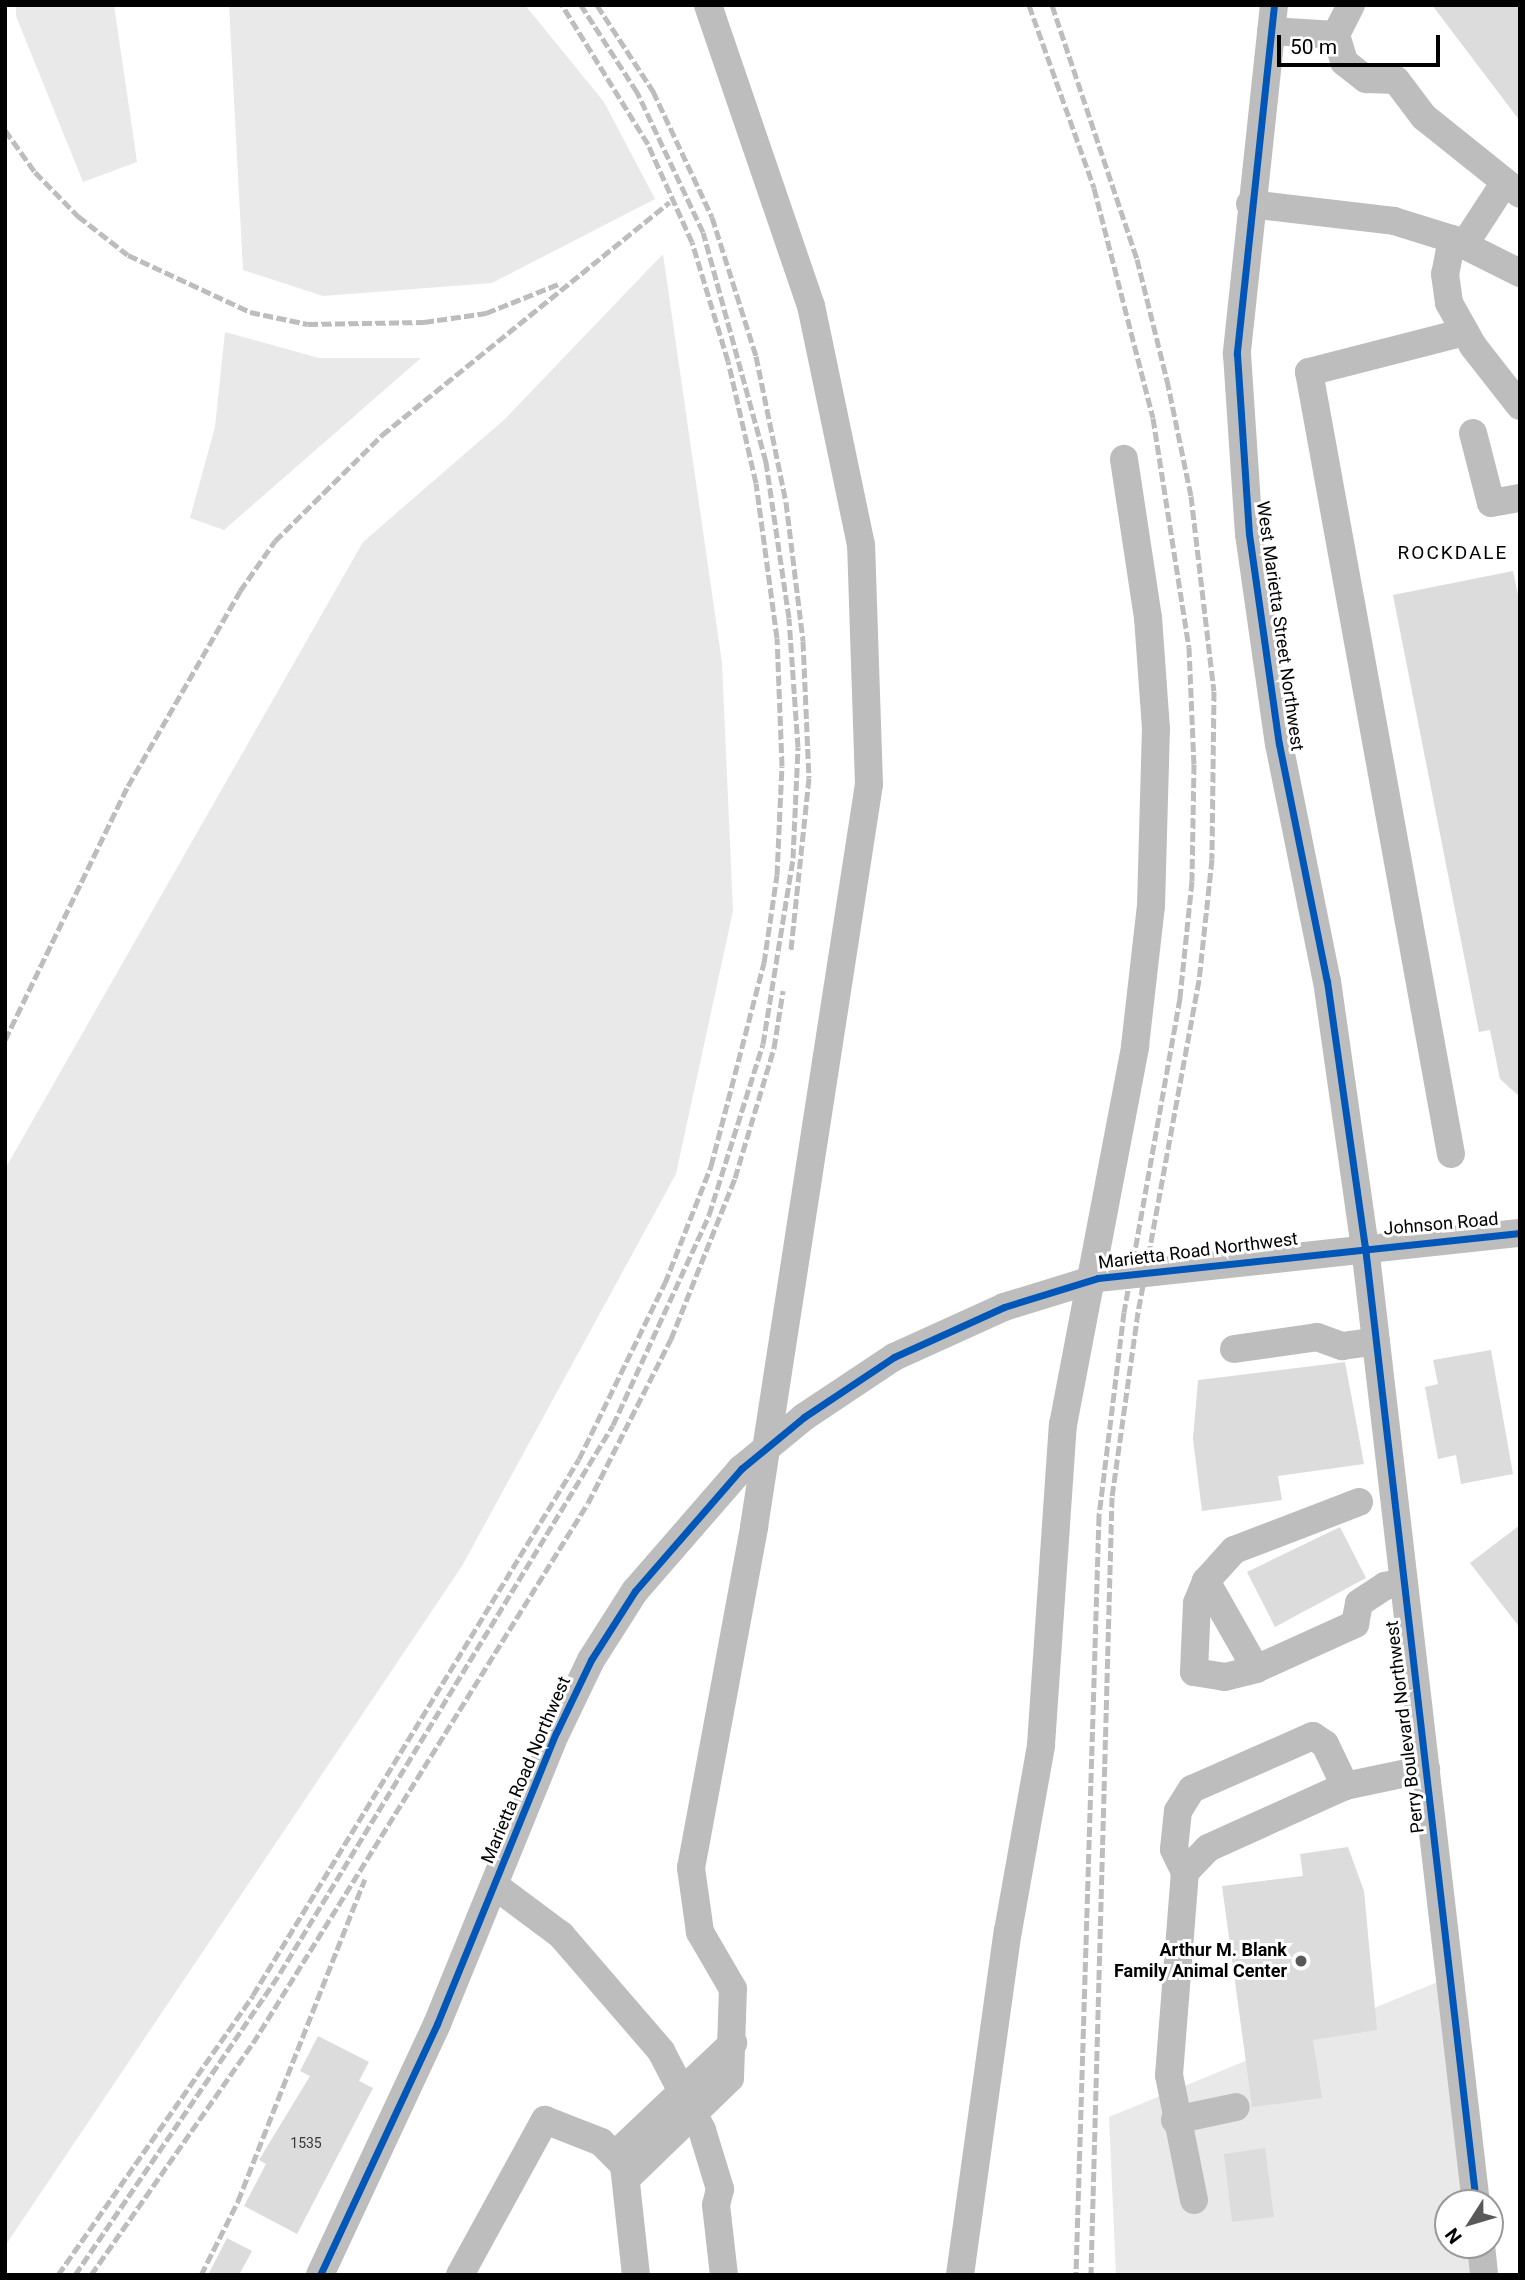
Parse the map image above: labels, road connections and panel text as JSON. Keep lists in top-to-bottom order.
{
  "streets": {
    "street": [
      "West Marietta Street Northwest",
      "Johnson Road",
      "Marietta Road Northwest",
      "Perry Boulevard Northwest"
    ]
  },
  "crossings": [
    ["West Marietta Street Northwest", "Johnson Road"],
    ["West Marietta Street Northwest", "Marietta Road Northwest"],
    ["West Marietta Street Northwest", "Perry Boulevard Northwest"],
    ["Johnson Road", "Marietta Road Northwest"],
    ["Johnson Road", "Perry Boulevard Northwest"],
    ["Marietta Road Northwest", "Perry Boulevard Northwest"]
  ],
  "districts": ["ROCKDALE"],
  "places": ["Arthur M. Blank Family Animal Center"],
  "house_numbers": ["1535"],
  "scale_bar": "50 m",
  "north": "bottom left"
}
